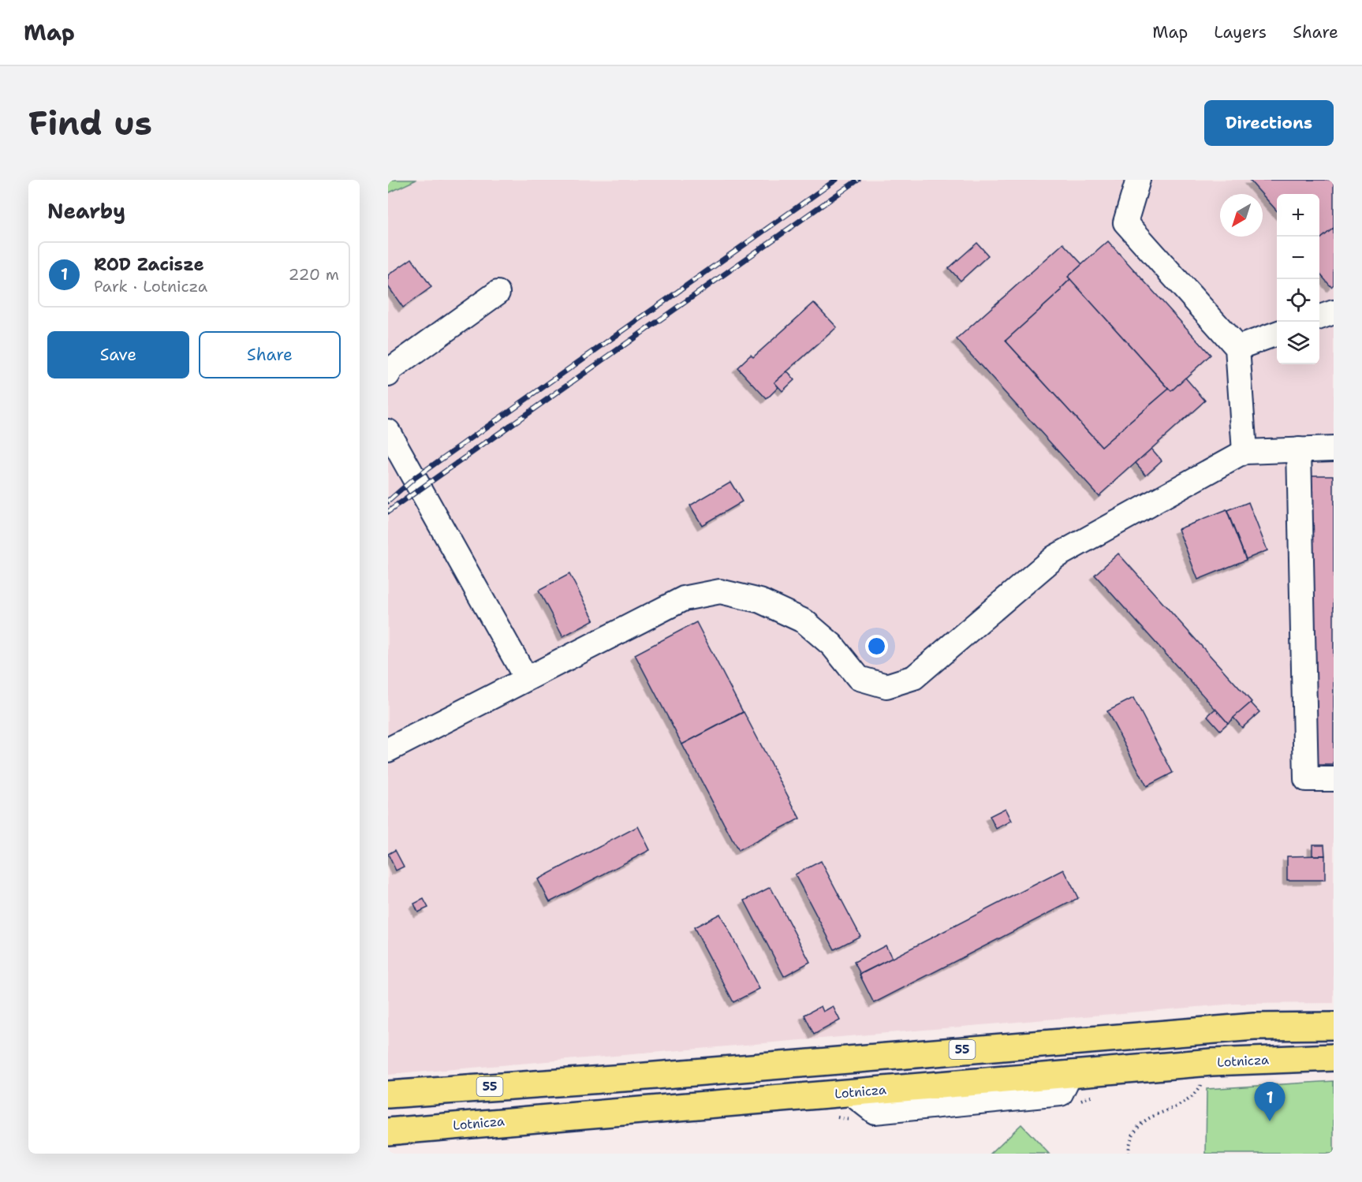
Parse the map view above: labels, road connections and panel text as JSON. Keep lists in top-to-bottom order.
{
  "streets": {
    "main road": ["55", "Lotnicza"]
  },
  "north": "bottom left",
  "page": {
    "header": "Map",
    "nav": ["Map", "Layers", "Share"],
    "buttons": [
      "Directions",
      ["Save", "Share"]
    ],
    "title": "Find us",
    "heading": "Nearby",
    "map_buttons": ["+", "−"],
    "list": [
      {
        "mark": "1",
        "name": "ROD Zacisze",
        "note": "Park · Lotnicza",
        "value": "220 m"
      }
    ],
    "pins": "1"
  }
}
